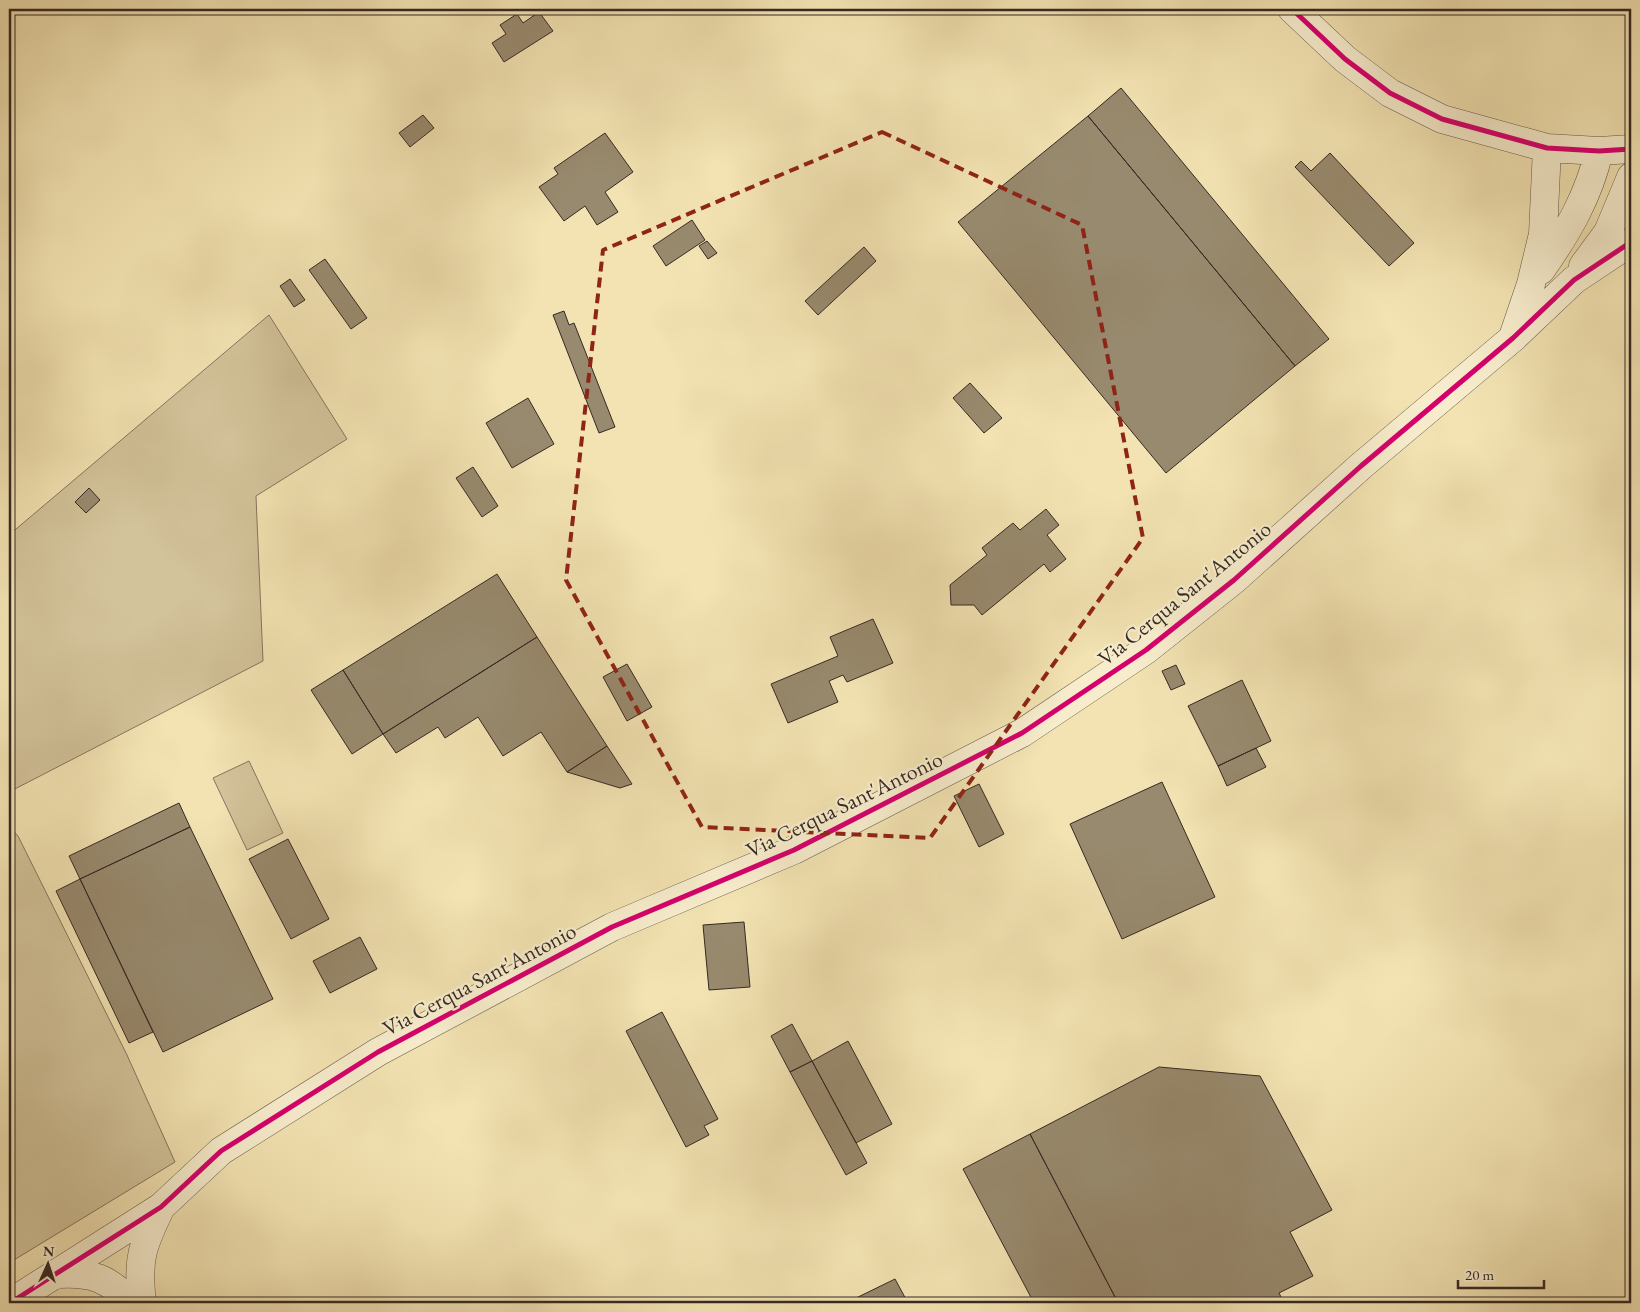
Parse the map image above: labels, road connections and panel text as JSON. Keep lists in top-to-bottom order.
{
  "streets": {
    "street": ["Via Cerqua Sant'Antonio"]
  },
  "scale_bar": "20 m",
  "north": "top"
}
